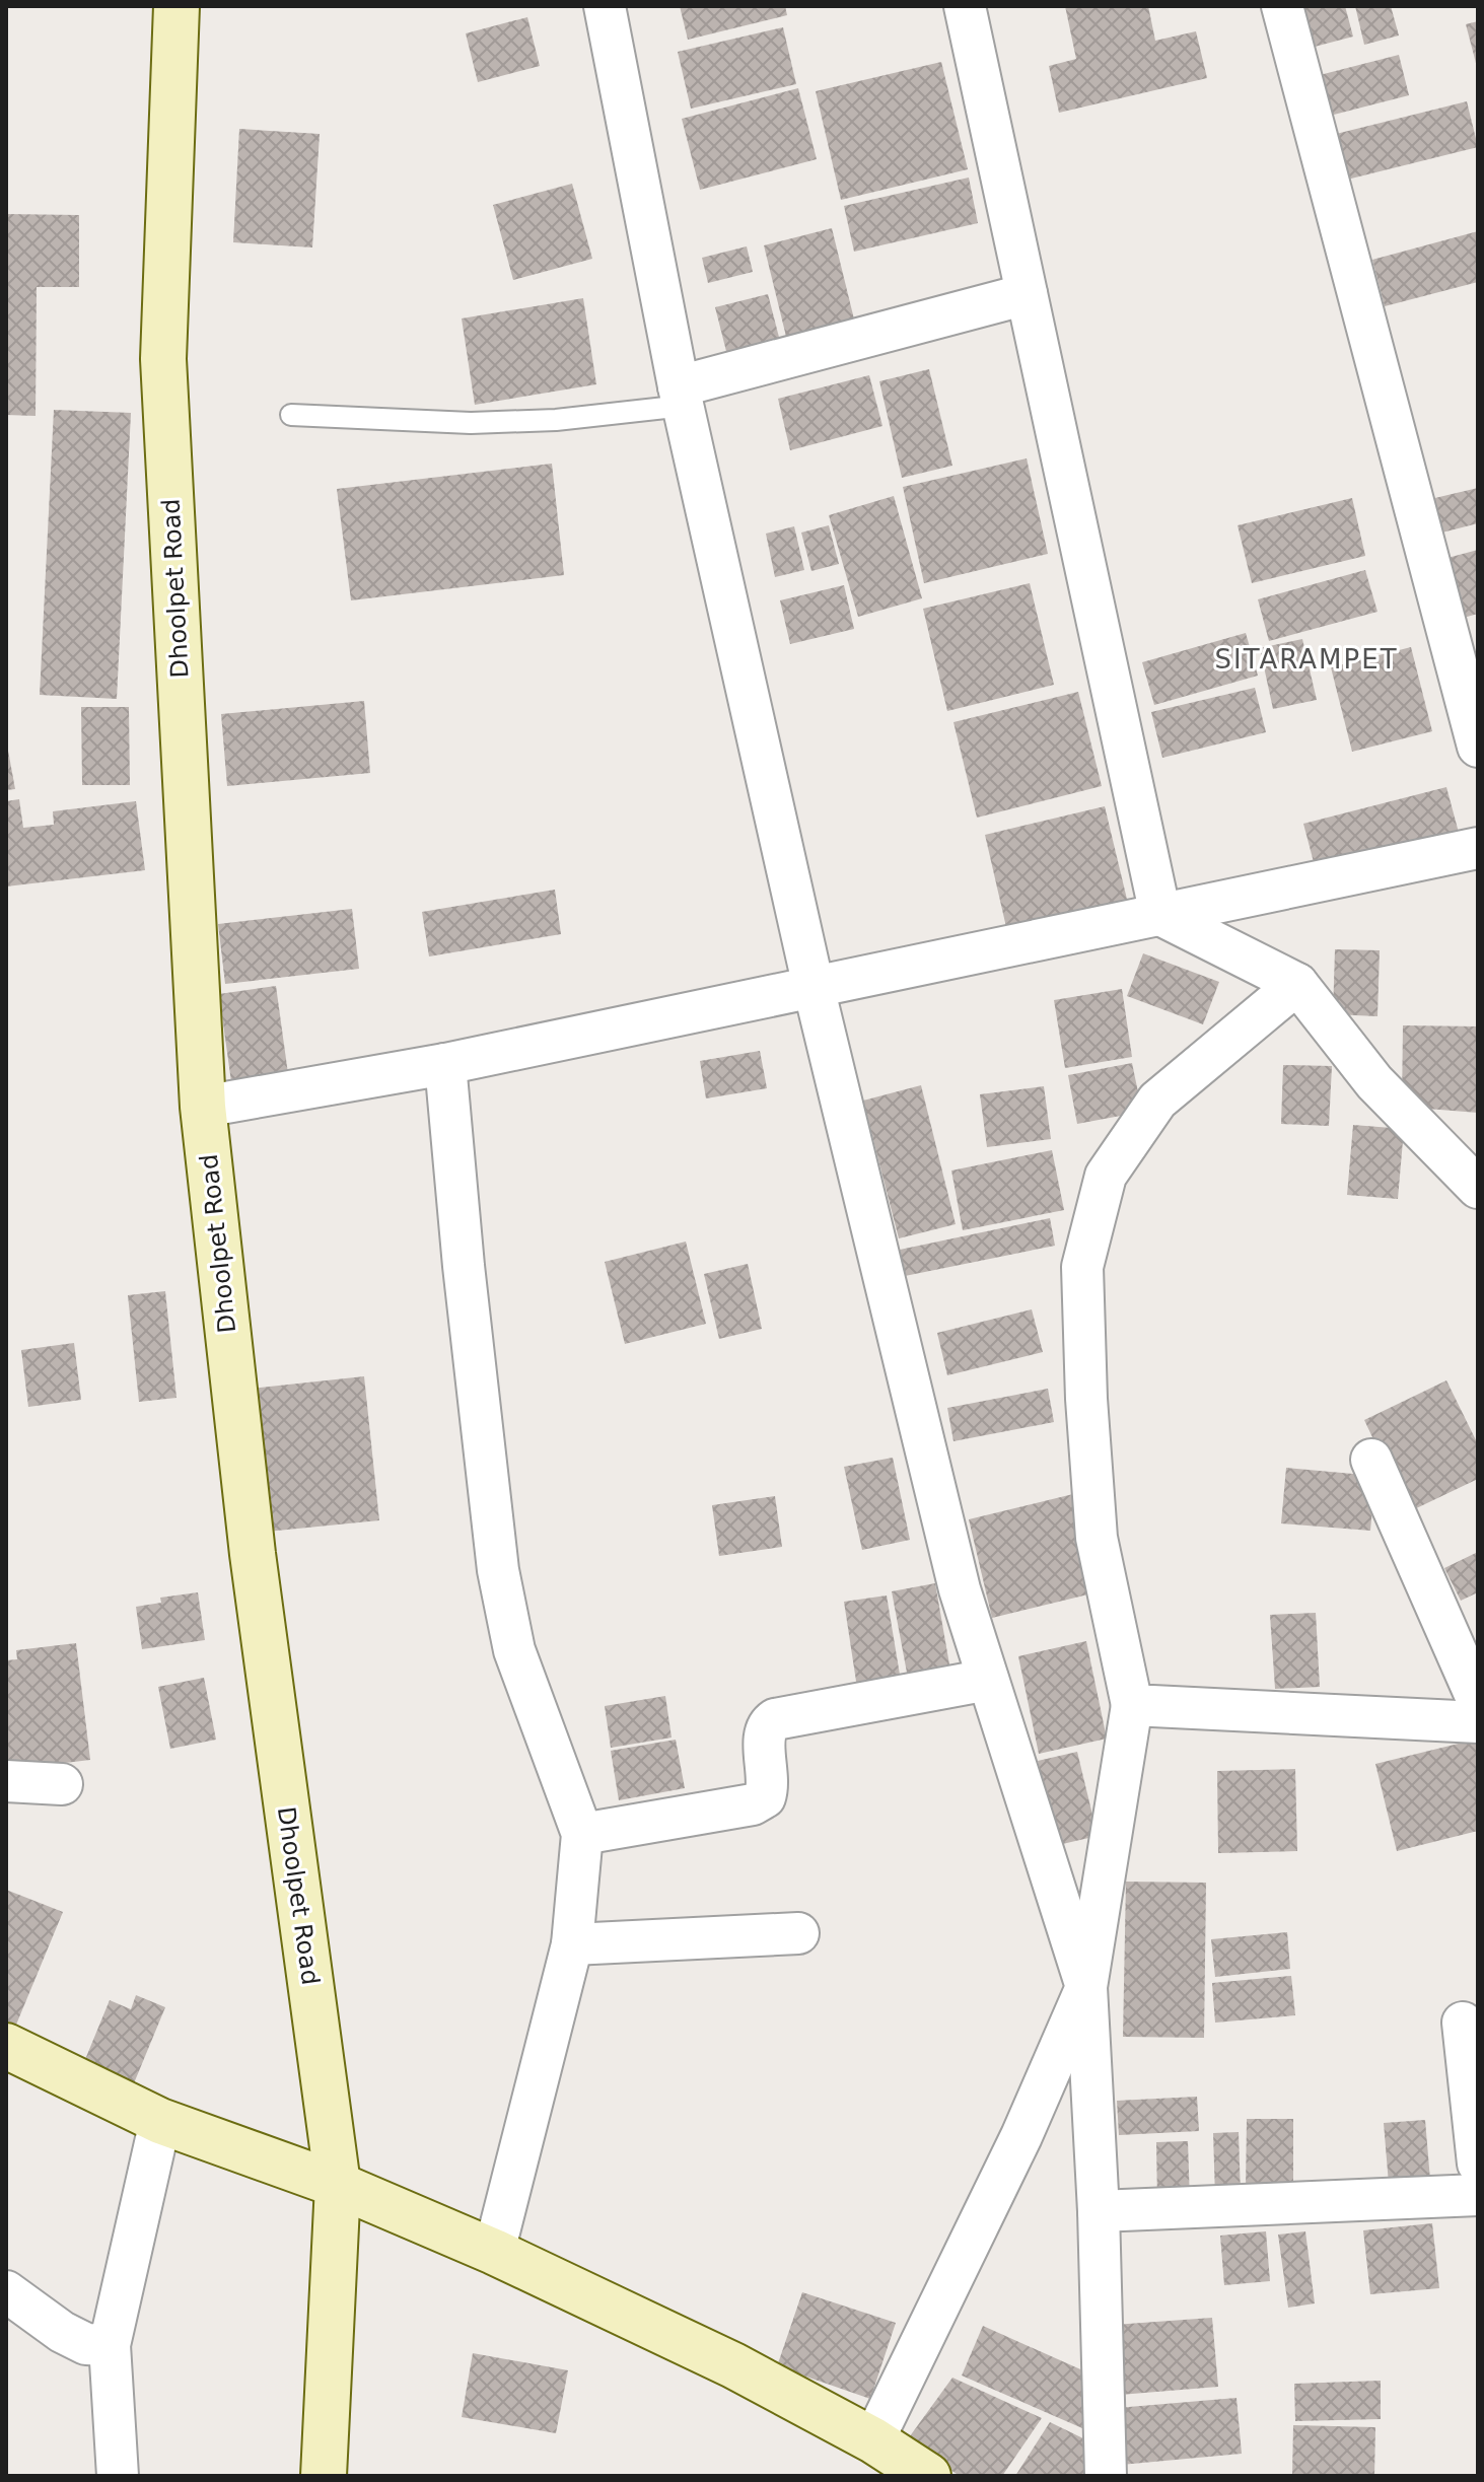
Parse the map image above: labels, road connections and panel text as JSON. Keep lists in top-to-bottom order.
{
  "streets": {
    "main road": ["Dhoolpet Road"]
  },
  "districts": ["SITARAMPET"]
}
